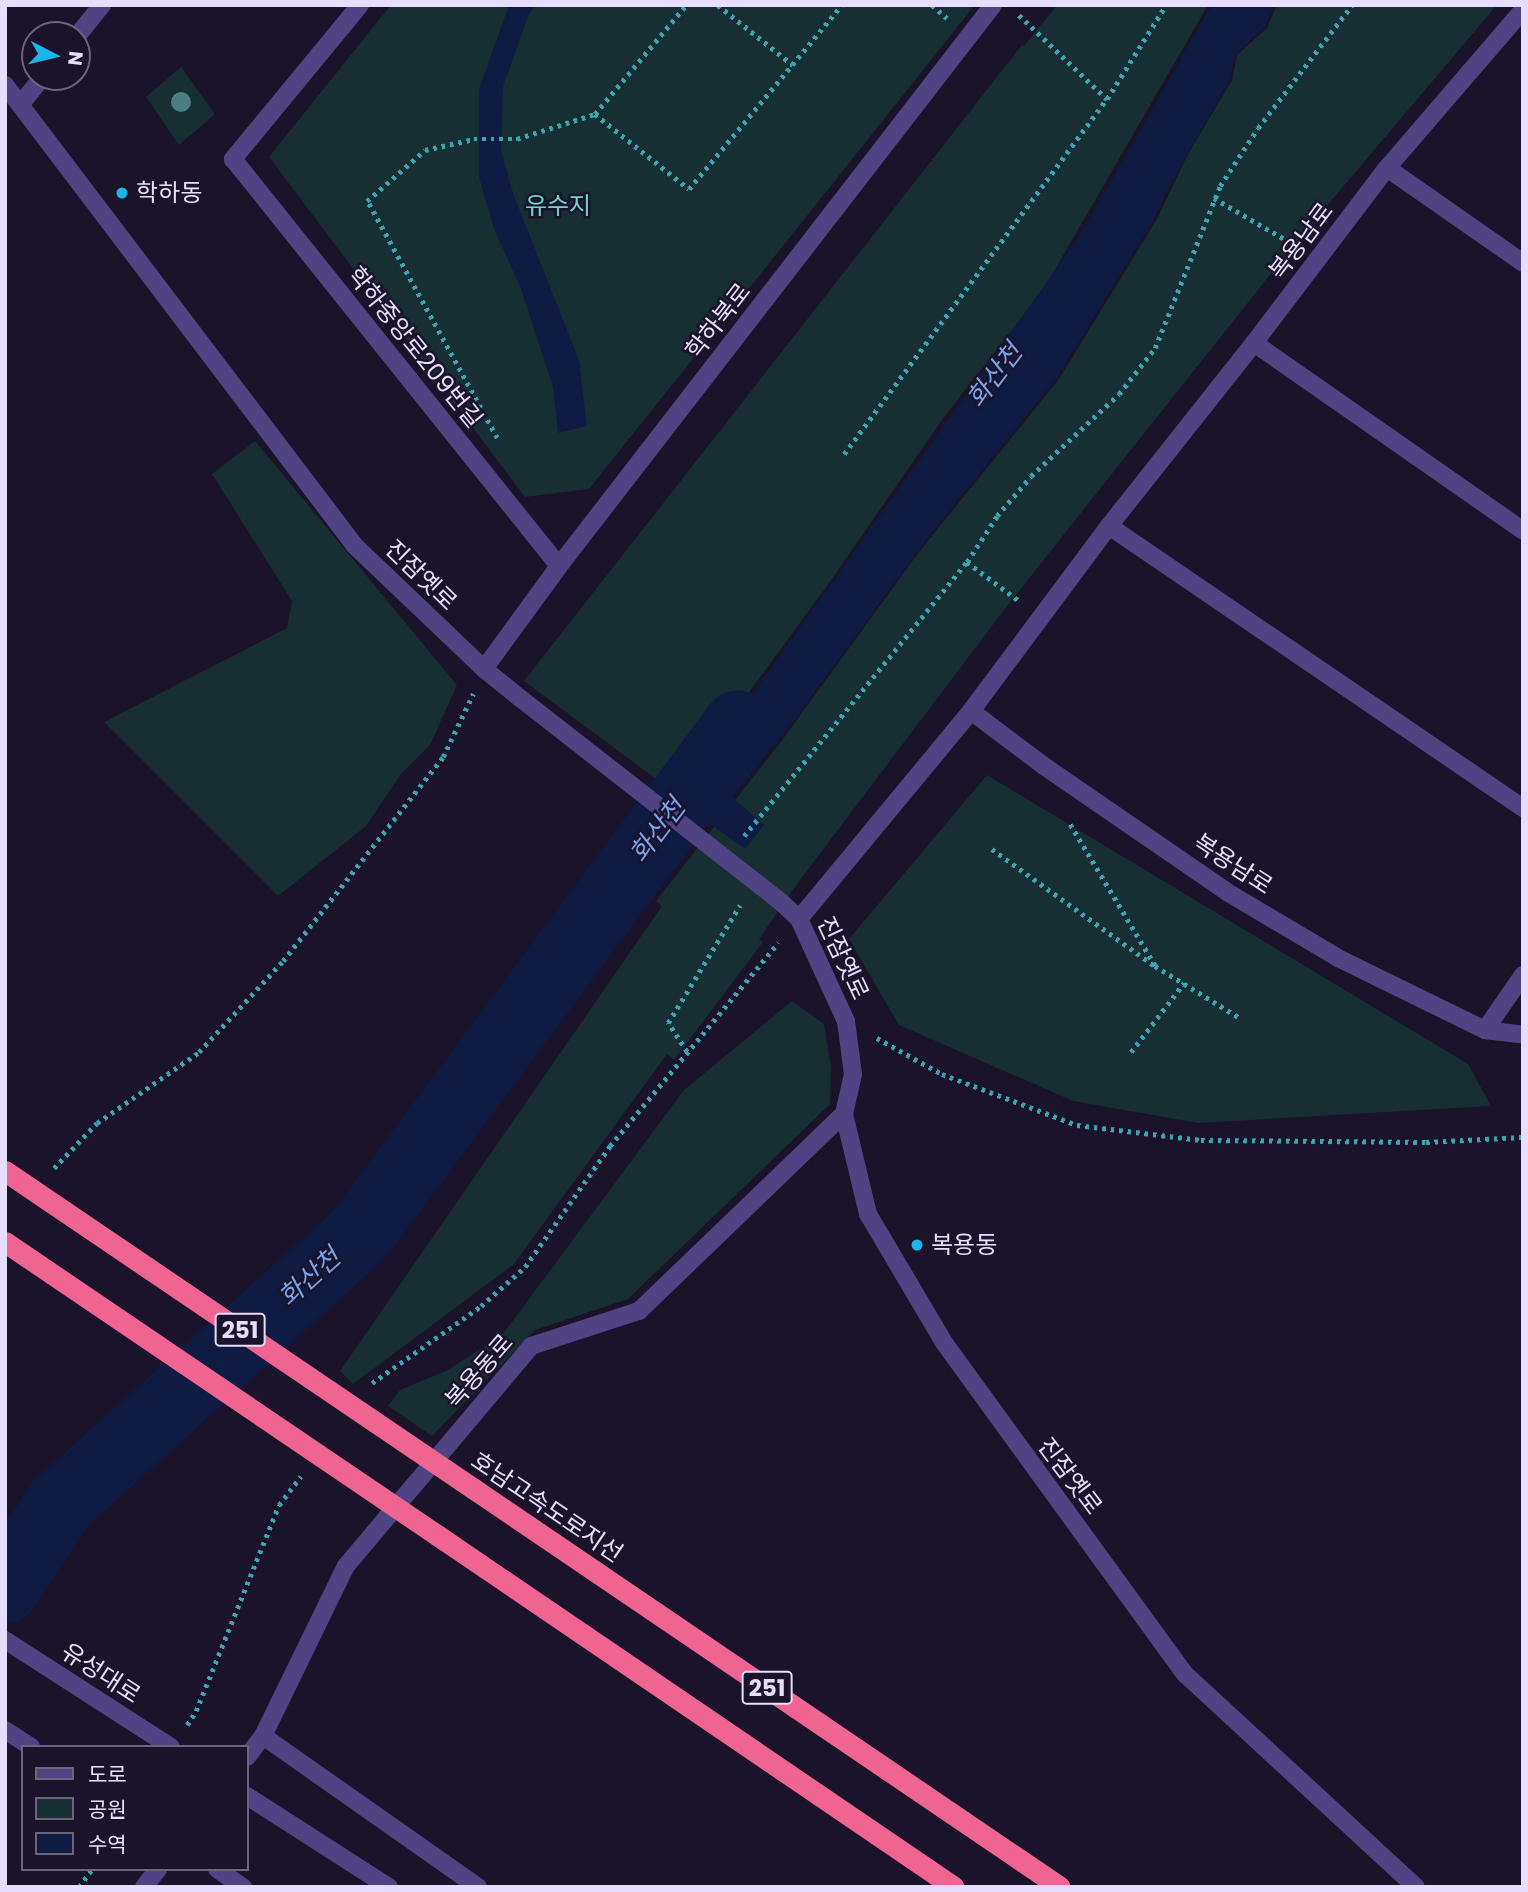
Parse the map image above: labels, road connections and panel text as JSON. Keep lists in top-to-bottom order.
{
  "streets": {
    "highway": ["251", "호남고속도로지선"],
    "street": [
      "복용남로",
      "학하북로",
      "학하중앙로209번길",
      "진잠옛로",
      "복용동로",
      "유성대로"
    ]
  },
  "crossings": [
    ["복용남로", "진잠옛로"],
    ["학하북로", "학하중앙로209번길"],
    ["학하북로", "진잠옛로"],
    ["진잠옛로", "복용동로"]
  ],
  "water": ["화산천"],
  "parks": ["유수지"],
  "places": ["학하동", "복용동"],
  "legend": ["도로", "공원", "수역"],
  "north": "right"
}
